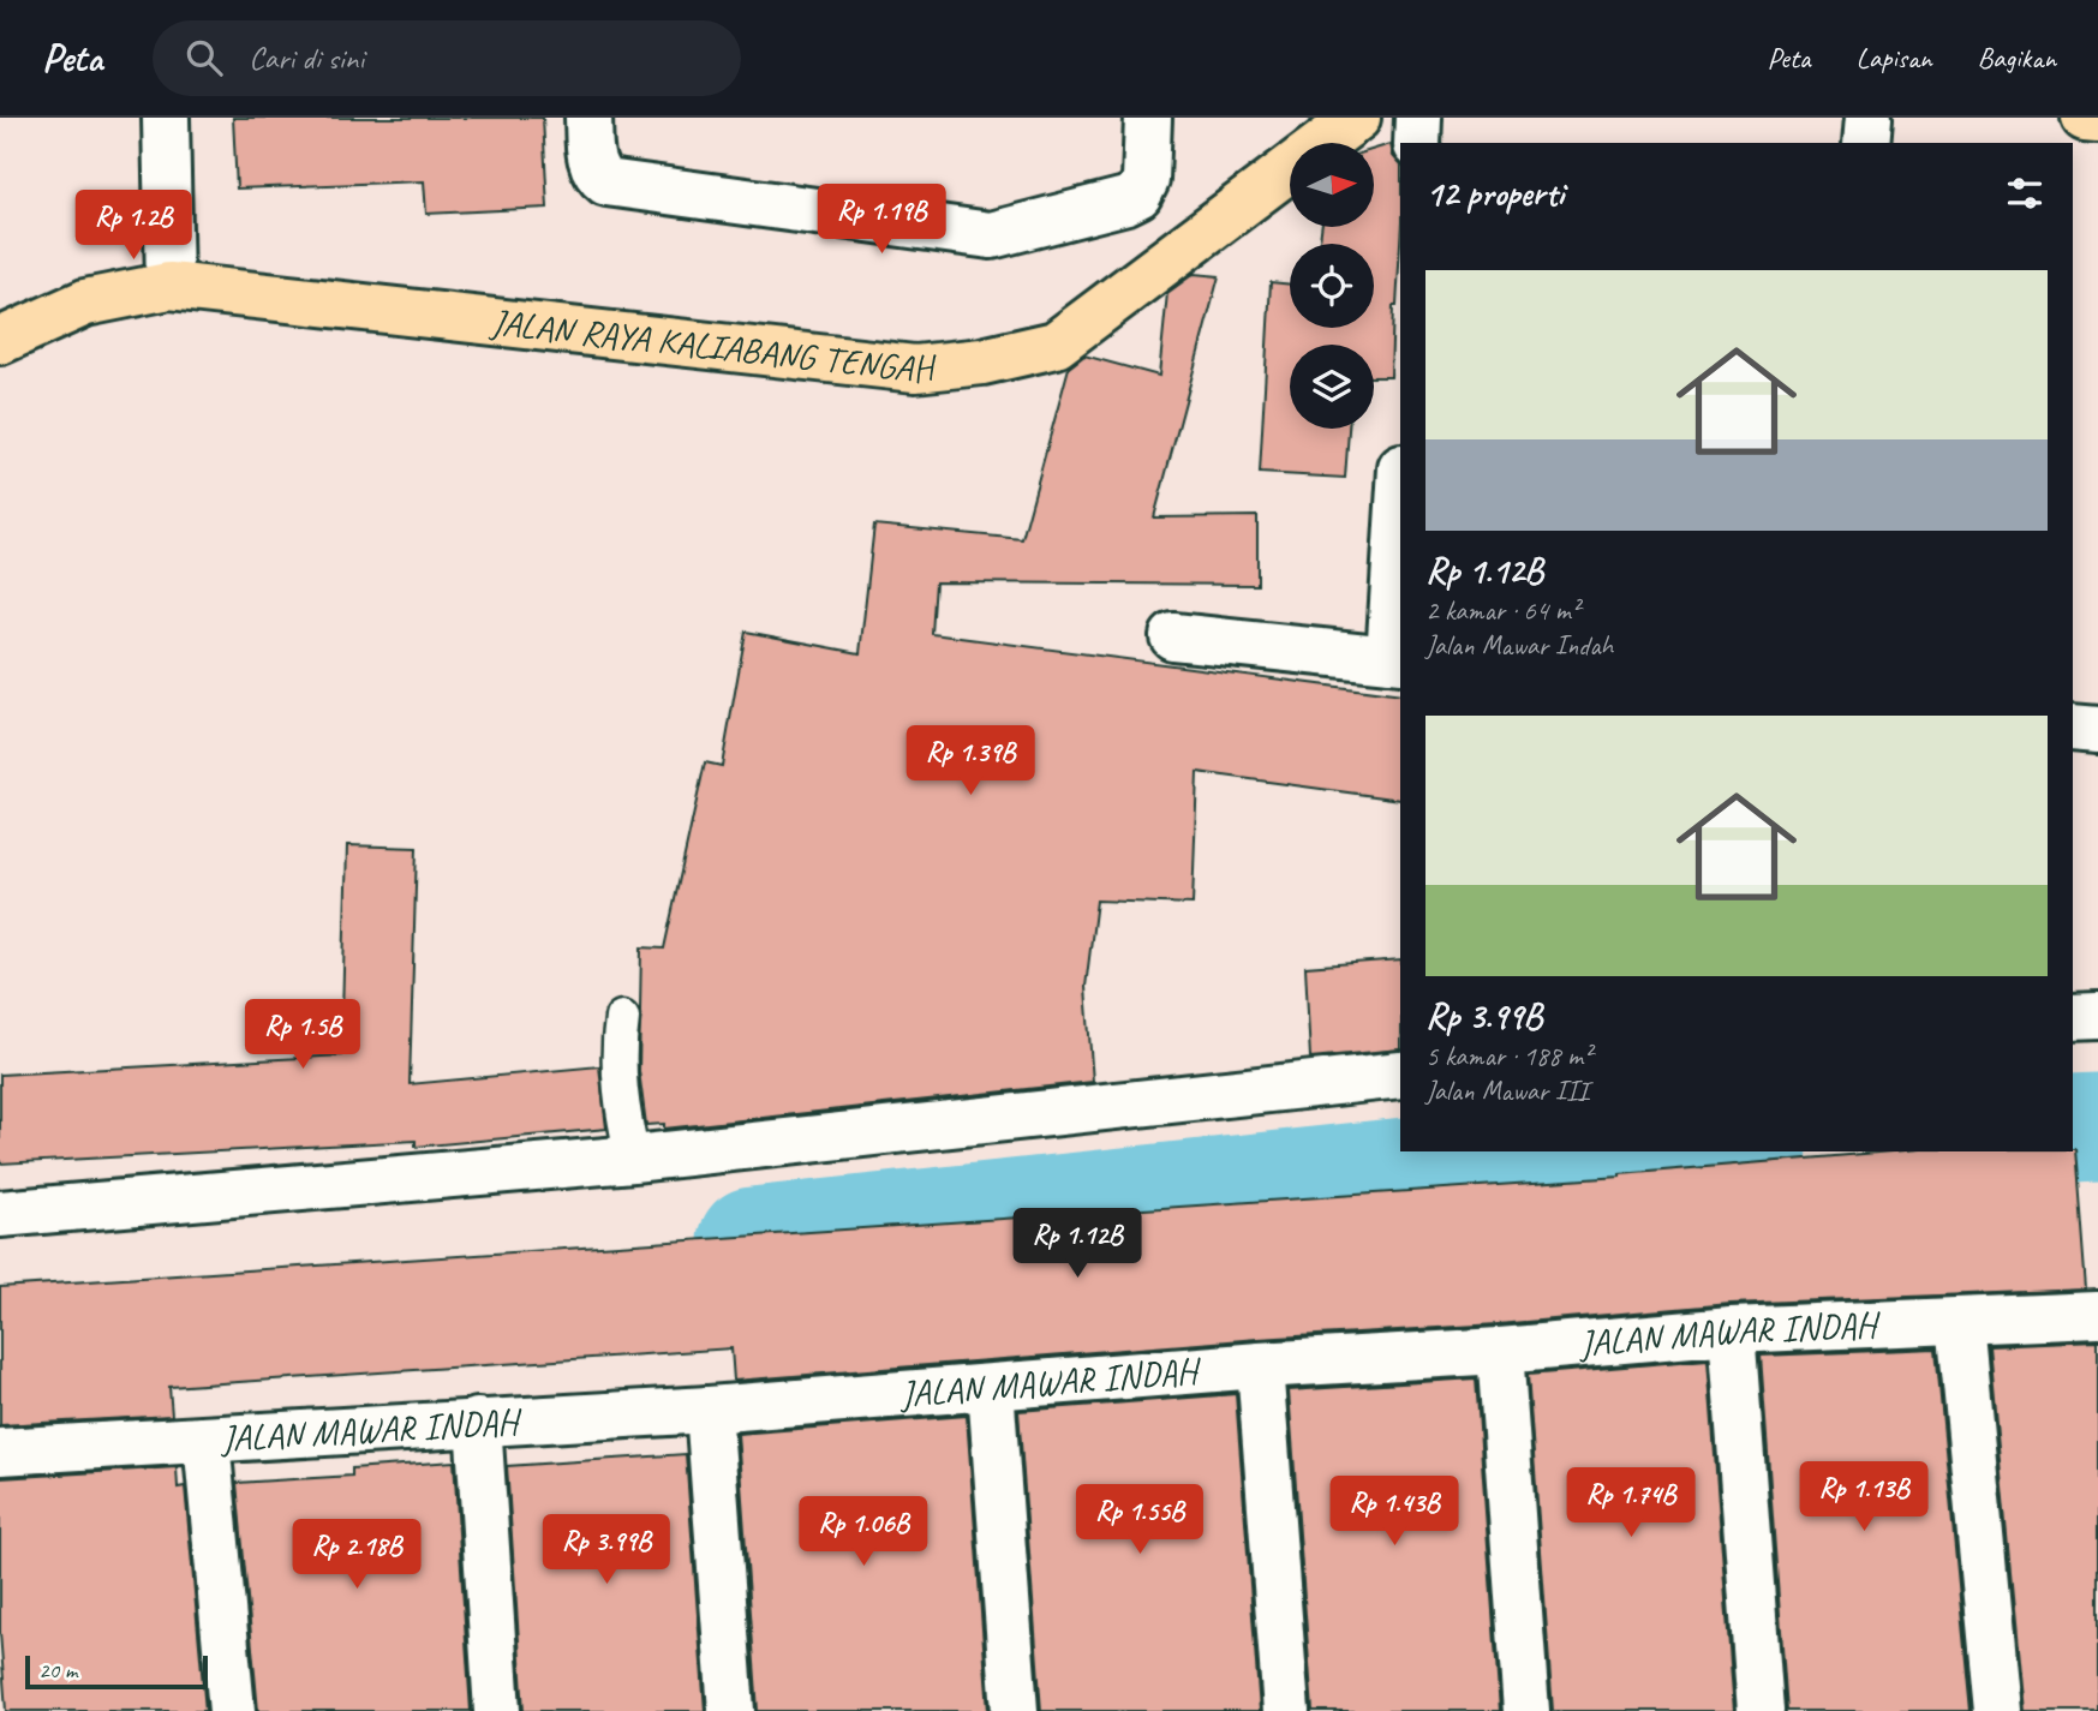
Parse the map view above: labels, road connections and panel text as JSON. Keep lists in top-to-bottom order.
{
  "streets": {
    "main road": ["JALAN RAYA KALIABANG TENGAH"],
    "street": ["JALAN MAWAR INDAH"]
  },
  "scale_bar": "20 m",
  "north": "right",
  "page": {
    "header": "Peta",
    "search": "Cari di sini",
    "nav": ["Peta", "Lapisan", "Bagikan"],
    "heading": "12 properti",
    "price": [
      "Rp 1.19B",
      "Rp 1.2B",
      "Rp 1.39B",
      "Rp 1.5B",
      "Rp 1.12B",
      "Rp 1.13B",
      "Rp 1.74B",
      "Rp 1.43B",
      "Rp 1.55B",
      "Rp 1.06B",
      "Rp 3.99B",
      "Rp 2.18B"
    ],
    "list": [
      {
        "name": "Rp 1.12B",
        "note": "2 kamar · 64 m² · Jalan Mawar Indah"
      },
      {
        "name": "Rp 3.99B",
        "note": "5 kamar · 188 m² · Jalan Mawar III"
      }
    ],
    "scale": "20 m"
  }
}
